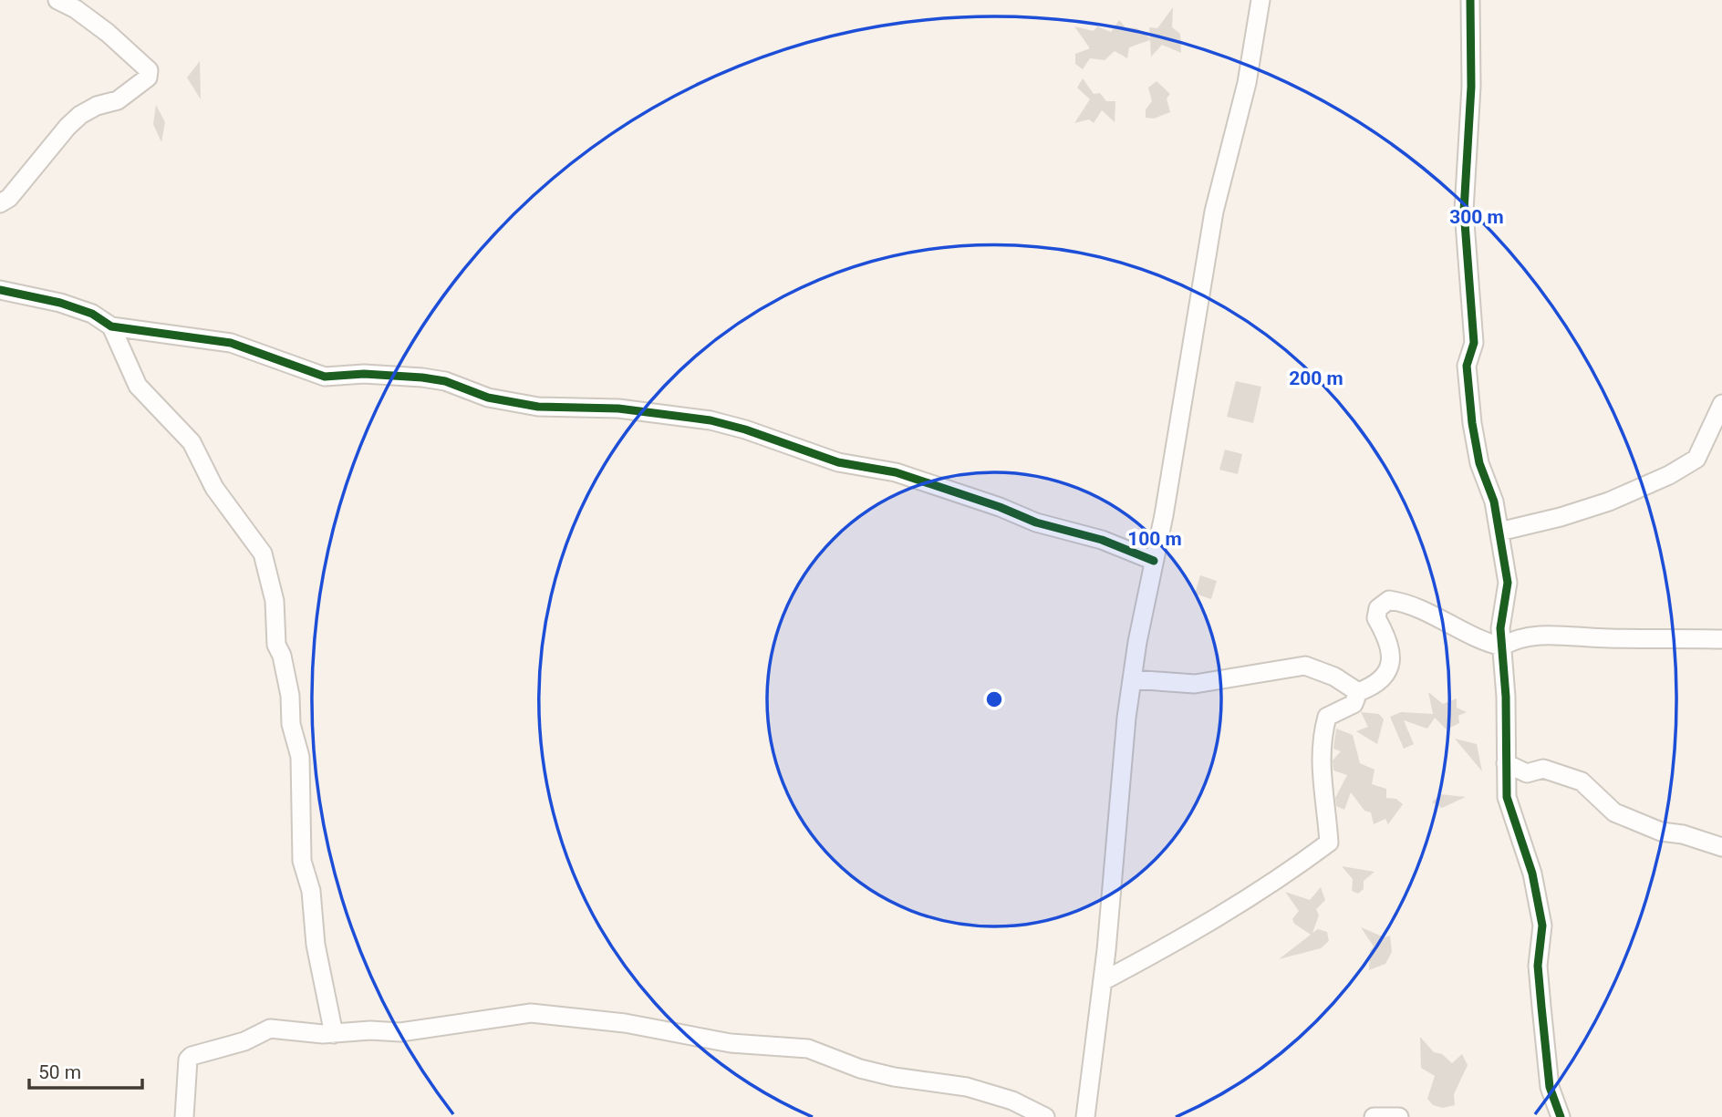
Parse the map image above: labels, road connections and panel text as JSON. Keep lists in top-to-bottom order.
{
  "scale_bar": "50 m",
  "rings": ["300 m", "200 m", "100 m"]
}
